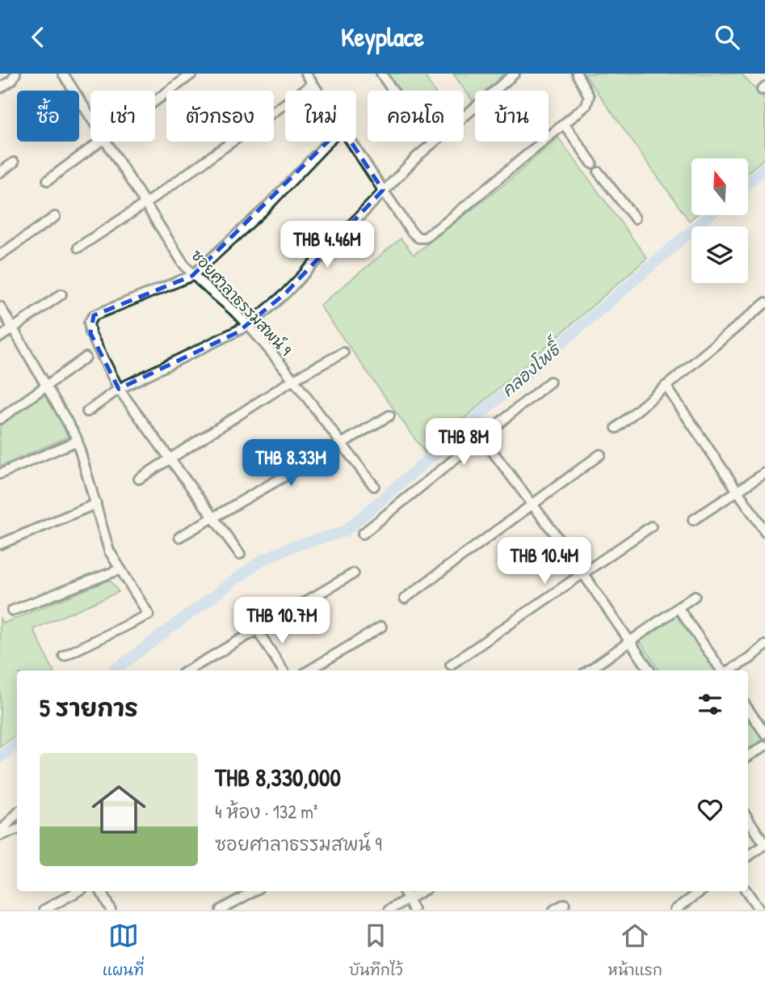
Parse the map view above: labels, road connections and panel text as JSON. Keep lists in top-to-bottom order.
{
  "streets": {
    "street": ["ซอยศาลาธรรมสพน์ 9"]
  },
  "water": ["คลองโพธิ์"],
  "north": "top",
  "page": {
    "header": "Keyplace",
    "chip": [
      "ซื้อ",
      "เช่า",
      "ตัวกรอง",
      "ใหม่",
      "คอนโด",
      "บ้าน"
    ],
    "price": [
      "THB 4.46M",
      "THB 8M",
      "THB 8.33M",
      "THB 10.4M",
      "THB 10.7M"
    ],
    "heading": "5 รายการ",
    "list": [
      {
        "name": "THB 8,330,000",
        "note": "4 ห้อง · 132 m² · ซอยศาลาธรรมสพน์ 9"
      }
    ],
    "tabs": ["แผนที่", "บันทึกไว้", "หน้าแรก"]
  }
}
